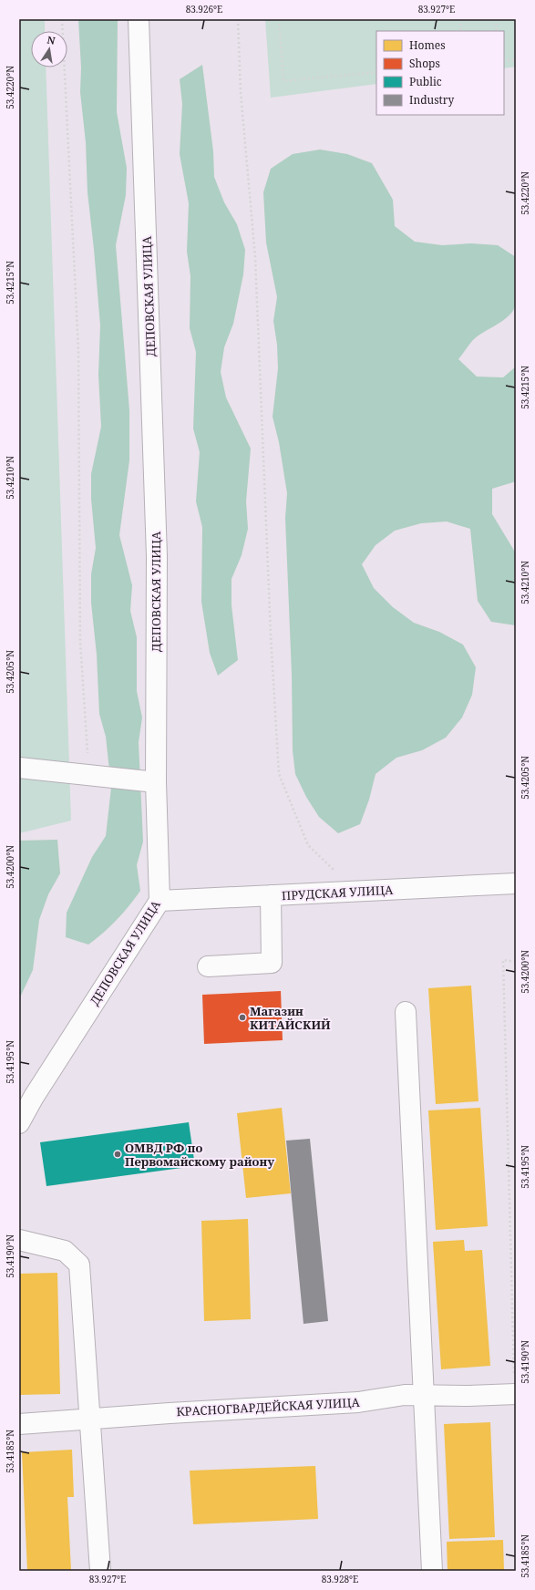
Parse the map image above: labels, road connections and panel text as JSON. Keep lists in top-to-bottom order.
{
  "streets": {
    "street": ["ДЕПОВСКАЯ УЛИЦА", "ПРУДСКАЯ УЛИЦА", "КРАСНОГВАРДЕЙСКАЯ УЛИЦА"]
  },
  "crossings": [
    ["ДЕПОВСКАЯ УЛИЦА", "ПРУДСКАЯ УЛИЦА"]
  ],
  "places": ["Магазин КИТАЙСКИЙ", "ОМВД РФ по Первомайскому району"],
  "legend": [
    "Homes",
    "Shops",
    "Public",
    "Industry"
  ],
  "north": "top",
  "coordinates": [
    "83.926°E",
    "83.927°E",
    "53.4220°N",
    "53.4215°N",
    "53.4210°N",
    "53.4205°N",
    "53.4200°N",
    "53.4195°N",
    "53.4190°N",
    "53.4185°N",
    "83.928°E"
  ]
}
